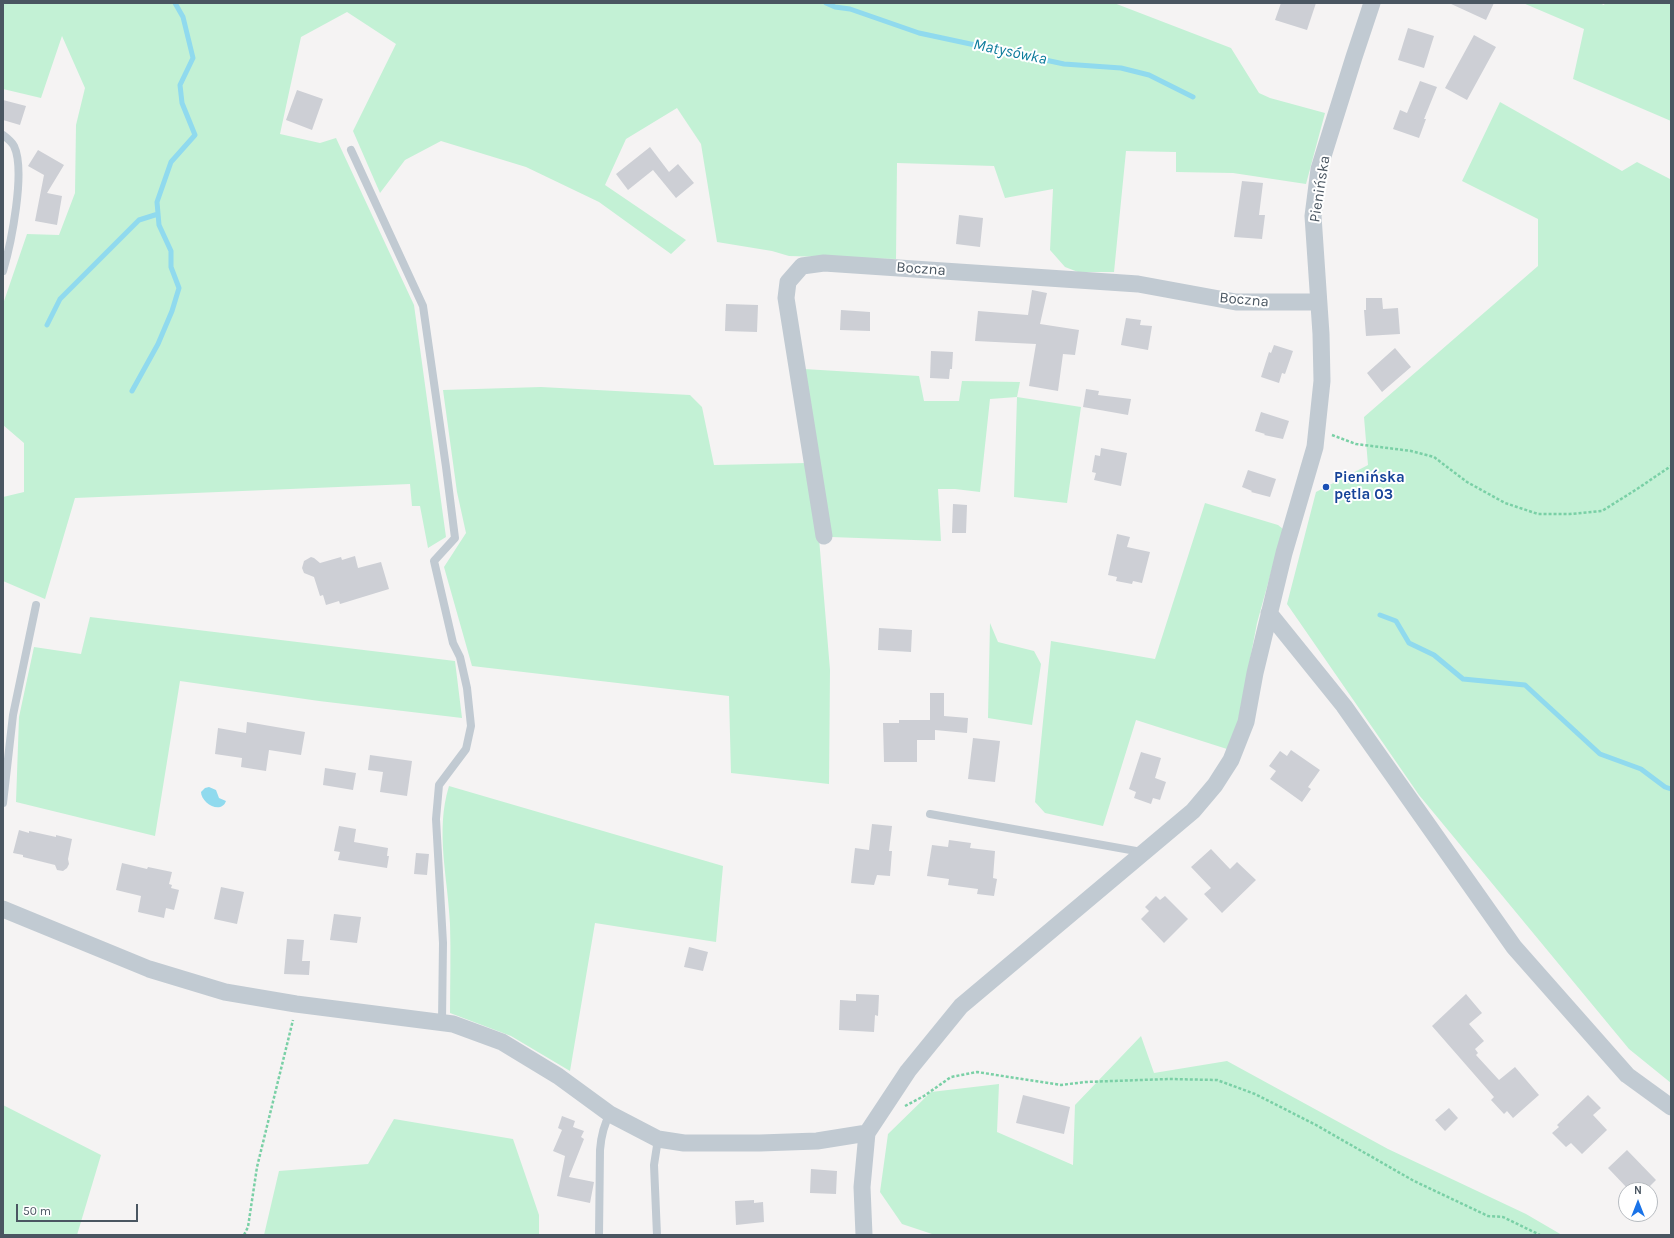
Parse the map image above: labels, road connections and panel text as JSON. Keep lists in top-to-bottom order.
{
  "streets": {
    "street": ["Pienińska", "Boczna"]
  },
  "crossings": [
    ["Pienińska", "Boczna"]
  ],
  "water": ["Matysówka"],
  "places": ["Pienińska pętla 03"],
  "scale_bar": "50 m",
  "north": "top"
}
